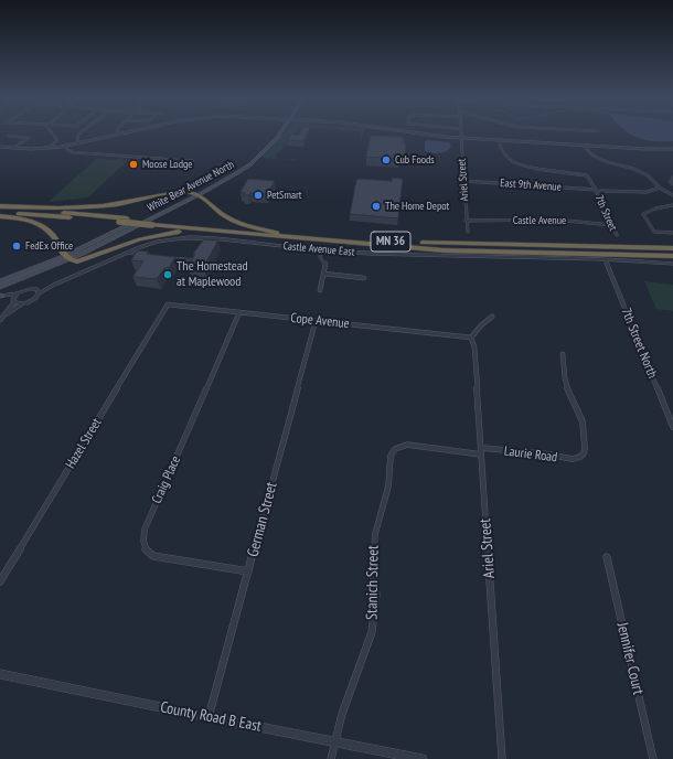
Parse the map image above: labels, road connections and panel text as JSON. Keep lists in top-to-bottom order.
{
  "streets": {
    "highway": ["MN 36"],
    "main road": ["White Bear Avenue North"],
    "street": [
      "Ariel Street",
      "East 9th Avenue",
      "7th Street",
      "Castle Avenue",
      "Castle Avenue East",
      "Cope Avenue",
      "7th Street North",
      "Hazel Street",
      "Laurie Road",
      "Craig Place",
      "German Street",
      "Stanich Street",
      "Jennifer Court",
      "County Road B East"
    ]
  },
  "crossings": [
    ["Ariel Street", "East 9th Avenue"],
    ["Ariel Street", "Castle Avenue"],
    ["Ariel Street", "Cope Avenue"],
    ["Ariel Street", "Laurie Road"],
    ["Ariel Street", "Stanich Street"],
    ["East 9th Avenue", "7th Street"],
    ["7th Street", "Castle Avenue"],
    ["MN 36", "Castle Avenue East"],
    ["MN 36", "7th Street North"],
    ["Castle Avenue East", "7th Street North"],
    ["Cope Avenue", "Hazel Street"],
    ["Cope Avenue", "Craig Place"],
    ["Cope Avenue", "German Street"],
    ["Craig Place", "German Street"],
    ["German Street", "County Road B East"],
    ["Stanich Street", "County Road B East"]
  ],
  "places": [
    "Cub Foods",
    "Moose Lodge",
    "PetSmart",
    "The Home Depot",
    "FedEx Office",
    "The Homestead at Maplewood"
  ]
}
